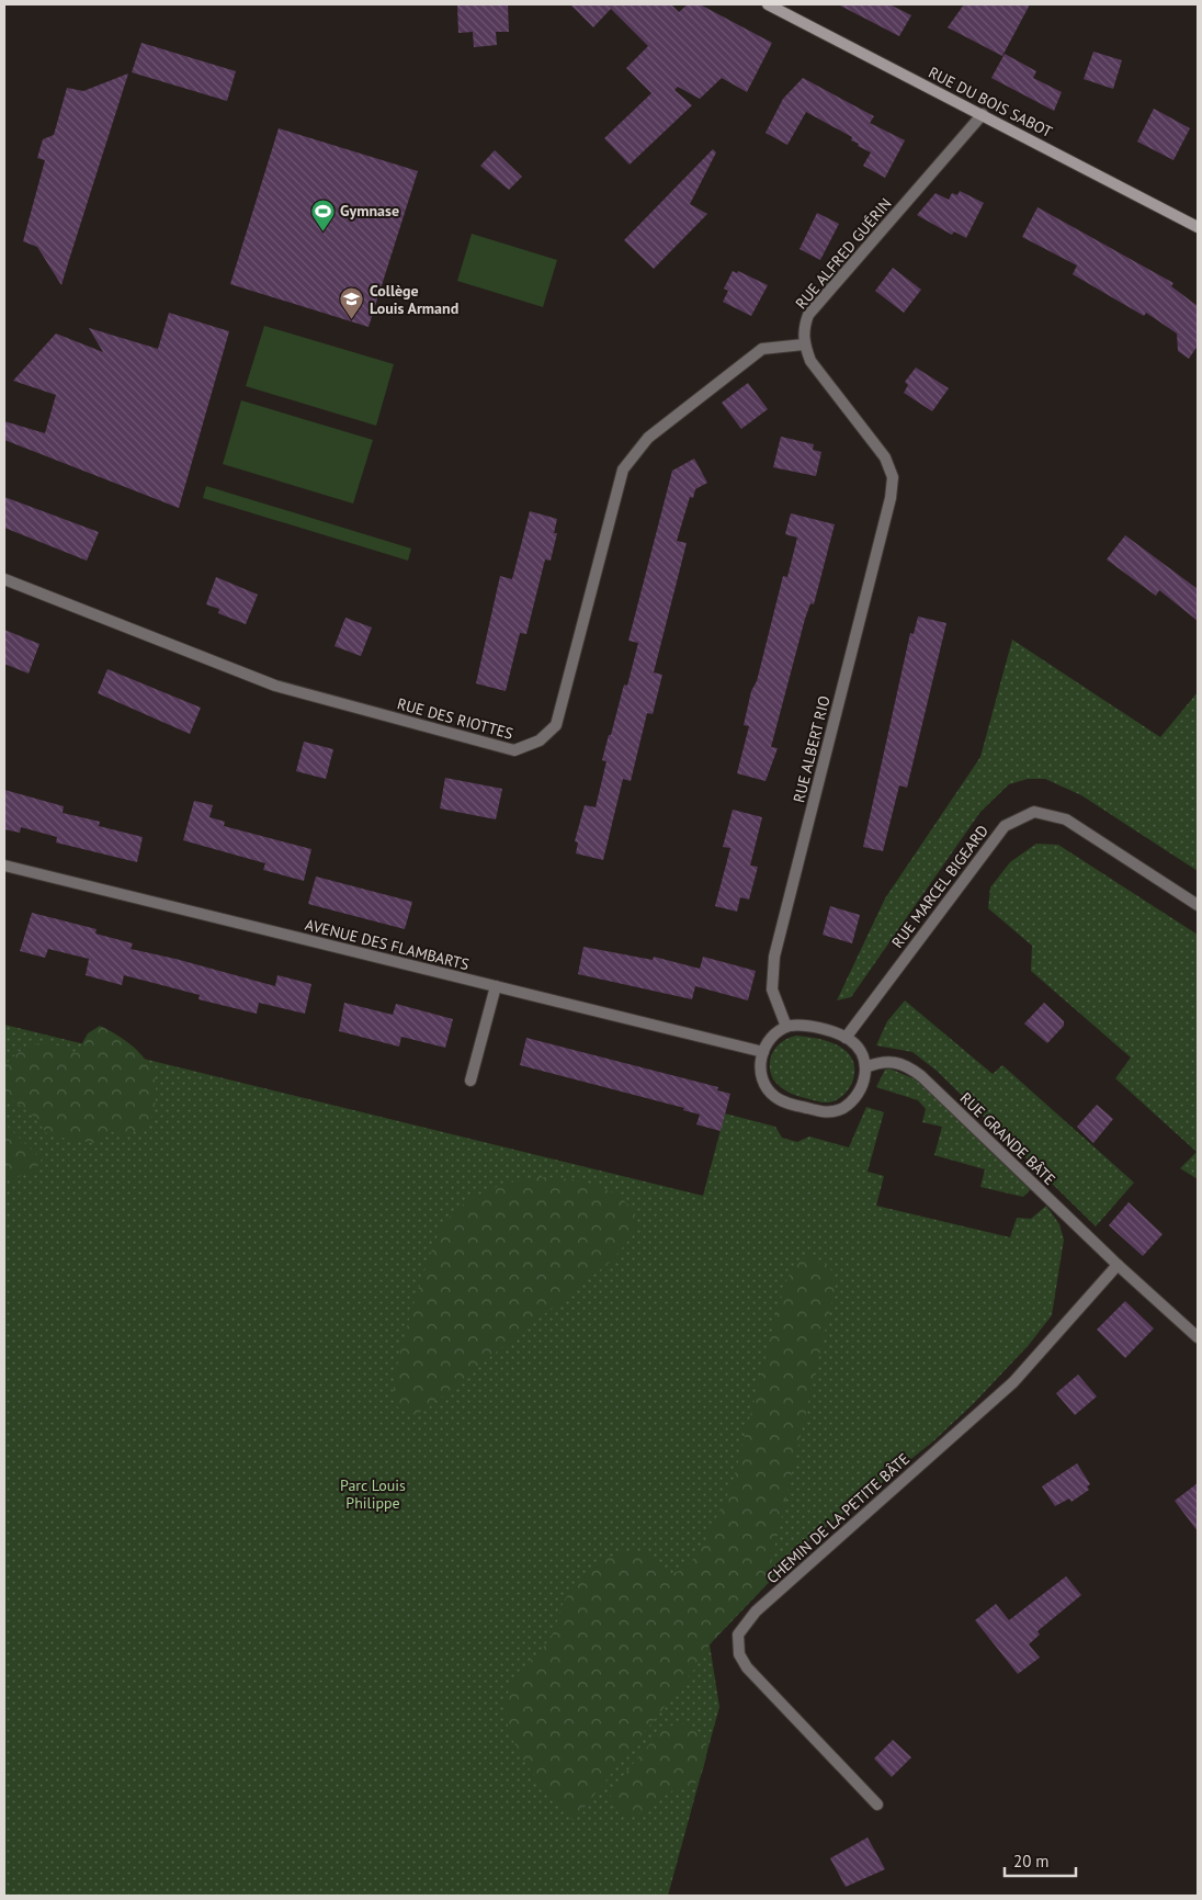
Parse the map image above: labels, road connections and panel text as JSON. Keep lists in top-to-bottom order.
{
  "streets": {
    "main road": ["RUE DU BOIS SABOT"],
    "street": [
      "RUE ALFRED GUÉRIN",
      "RUE DES RIOTTES",
      "RUE ALBERT RIO",
      "RUE MARCEL BIGEARD",
      "AVENUE DES FLAMBARTS",
      "RUE GRANDE BÂTE",
      "CHEMIN DE LA PETITE BÂTE"
    ]
  },
  "crossings": [
    ["RUE DU BOIS SABOT", "RUE ALFRED GUÉRIN"],
    ["RUE ALFRED GUÉRIN", "RUE DES RIOTTES"],
    ["RUE ALFRED GUÉRIN", "RUE ALBERT RIO"],
    ["RUE DES RIOTTES", "RUE ALBERT RIO"],
    ["RUE ALBERT RIO", "RUE MARCEL BIGEARD"],
    ["RUE ALBERT RIO", "AVENUE DES FLAMBARTS"],
    ["RUE ALBERT RIO", "RUE GRANDE BÂTE"],
    ["RUE MARCEL BIGEARD", "AVENUE DES FLAMBARTS"],
    ["RUE MARCEL BIGEARD", "RUE GRANDE BÂTE"],
    ["AVENUE DES FLAMBARTS", "RUE GRANDE BÂTE"],
    ["RUE GRANDE BÂTE", "CHEMIN DE LA PETITE BÂTE"]
  ],
  "parks": ["Parc Louis Philippe"],
  "places": {
    "sports": ["Gymnase"],
    "school or university": ["Collège Louis Armand"]
  },
  "scale_bar": "20 m"
}
